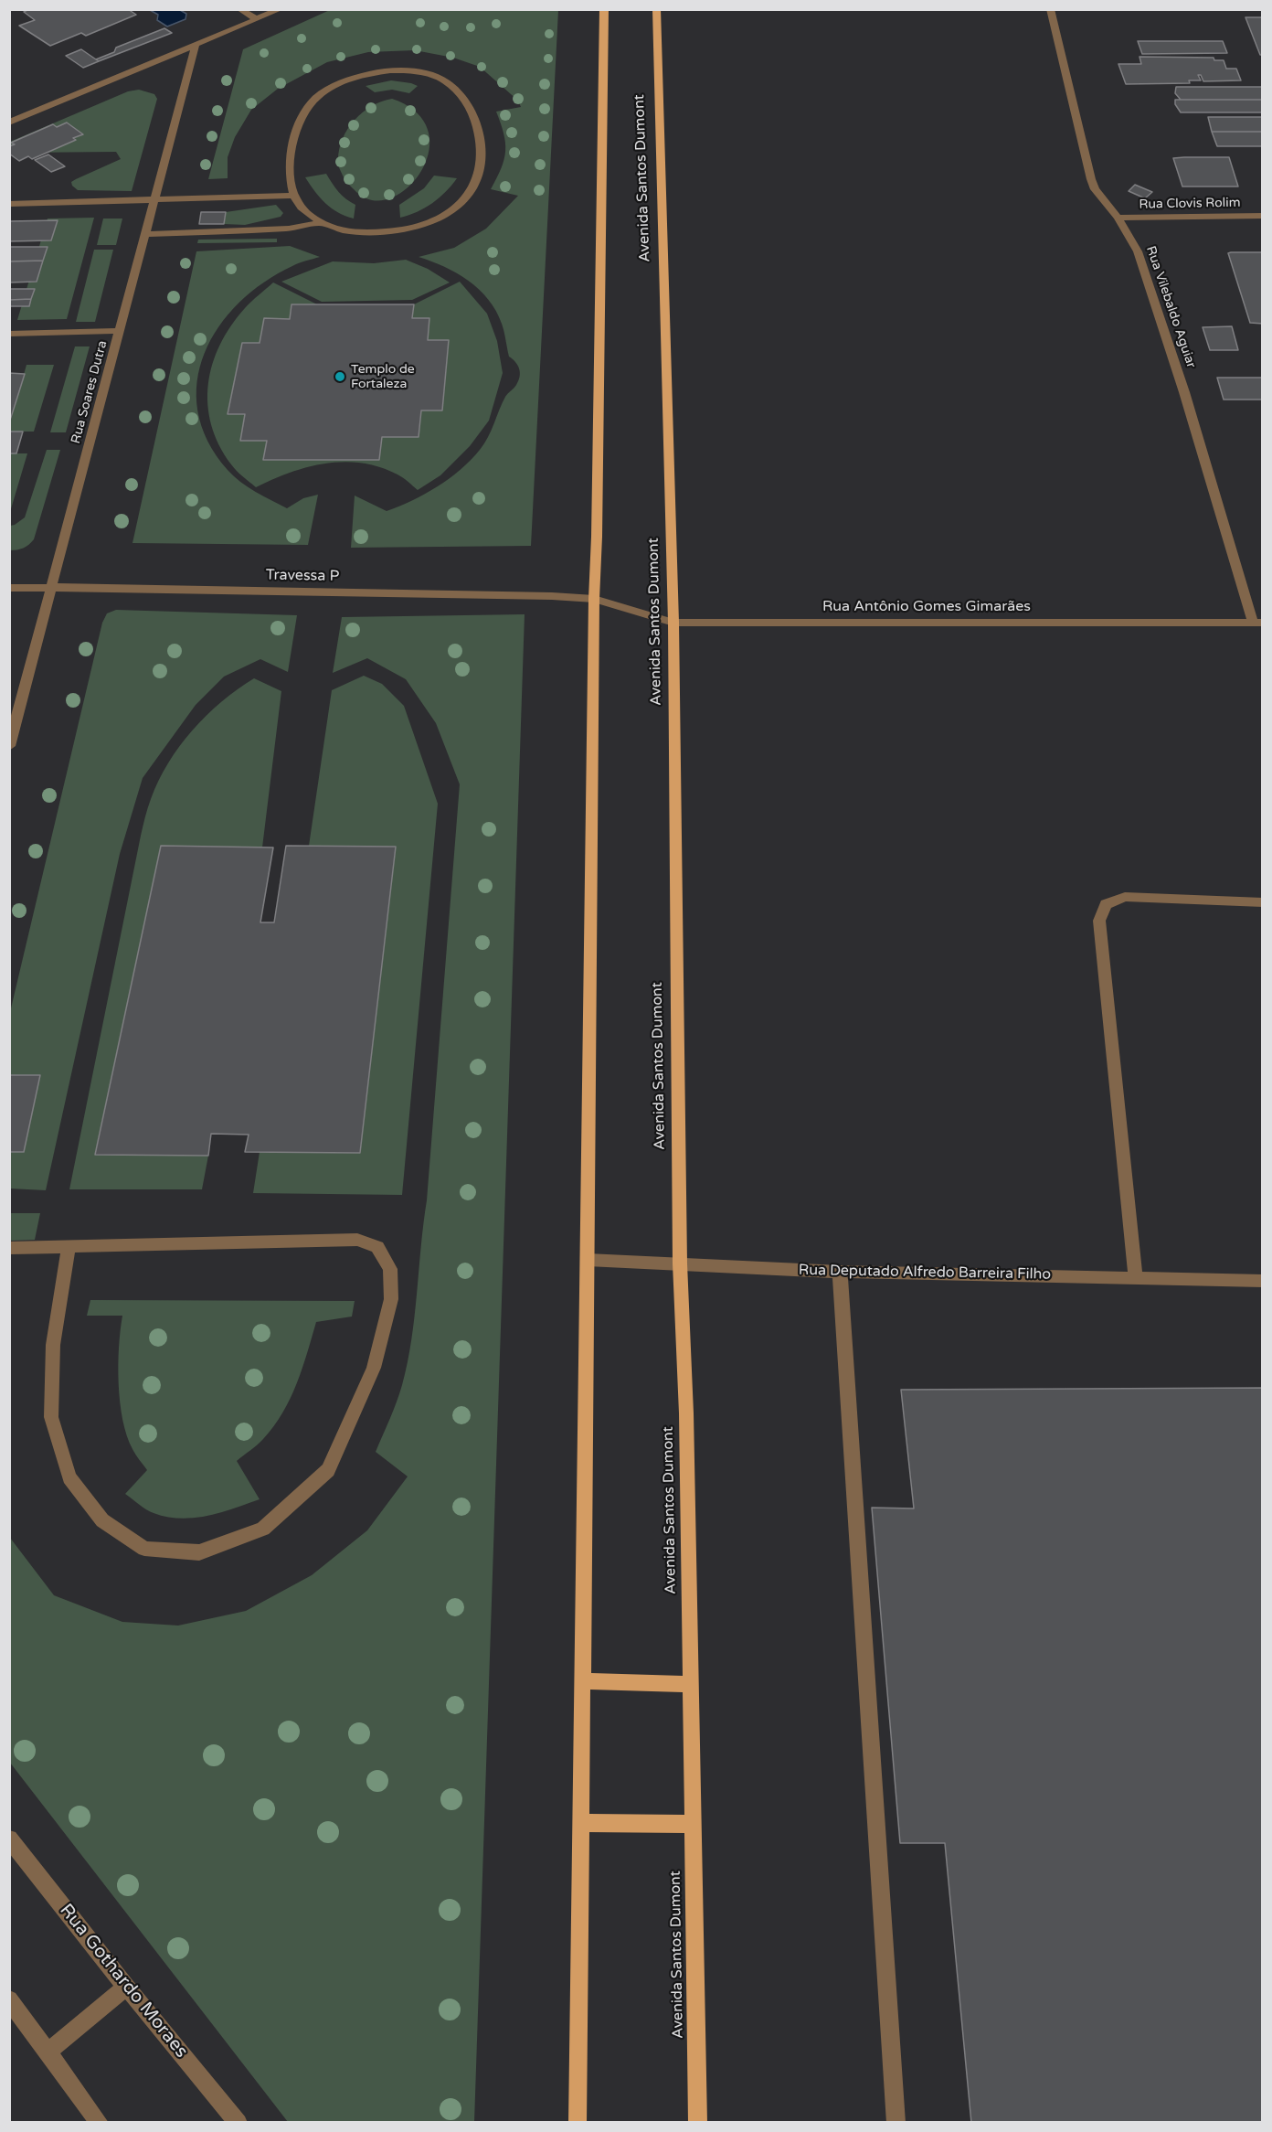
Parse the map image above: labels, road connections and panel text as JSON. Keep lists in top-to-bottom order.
{
  "streets": {
    "main road": ["Avenida Santos Dumont"],
    "street": [
      "Rua Clovis Rolim",
      "Rua Vilebaldo Aguiar",
      "Rua Soares Dutra",
      "Travessa P",
      "Rua Antônio Gomes Gimarães",
      "Rua Deputado Alfredo Barreira Filho",
      "Rua Gothardo Moraes"
    ]
  },
  "crossings": [
    ["Avenida Santos Dumont", "Rua Antônio Gomes Gimarães"],
    ["Avenida Santos Dumont", "Rua Deputado Alfredo Barreira Filho"],
    ["Rua Clovis Rolim", "Rua Vilebaldo Aguiar"],
    ["Rua Vilebaldo Aguiar", "Rua Antônio Gomes Gimarães"],
    ["Rua Soares Dutra", "Travessa P"],
    ["Travessa P", "Rua Antônio Gomes Gimarães"]
  ],
  "places": ["Templo de Fortaleza"]
}
